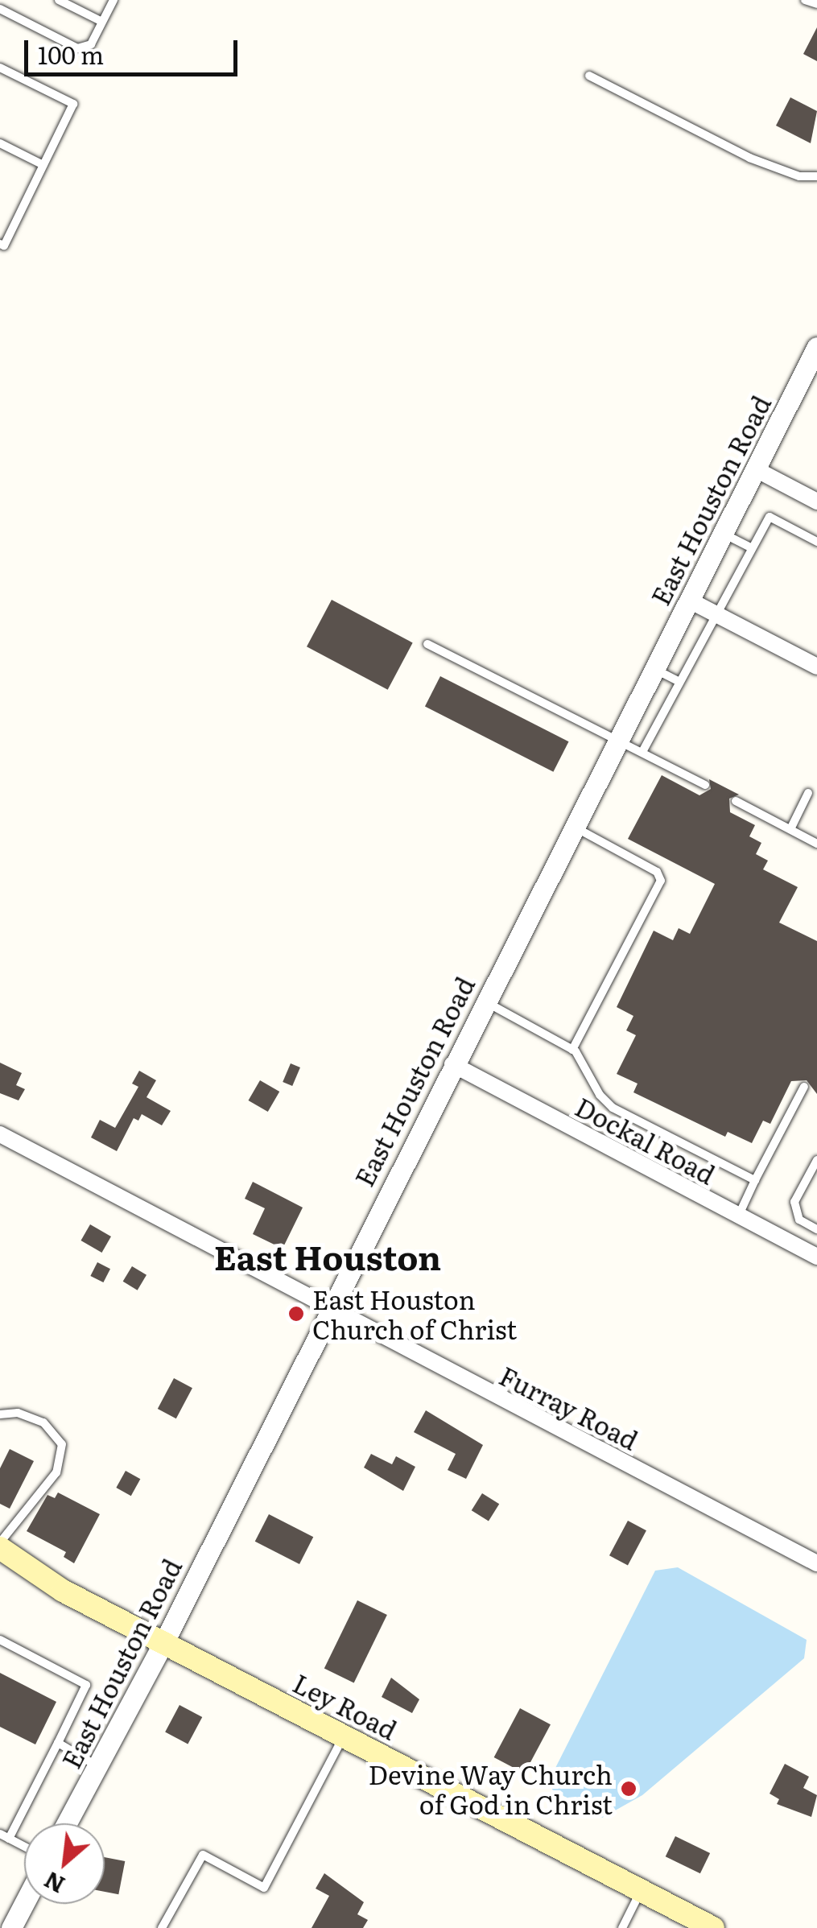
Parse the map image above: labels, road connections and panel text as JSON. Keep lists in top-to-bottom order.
{
  "streets": {
    "main road": ["Ley Road"],
    "street": ["East Houston Road", "Dockal Road", "Furray Road"]
  },
  "crossings": [
    ["East Houston Road", "Dockal Road"],
    ["East Houston Road", "Furray Road"],
    ["East Houston Road", "Ley Road"]
  ],
  "districts": ["East Houston"],
  "places": ["East Houston Church of Christ", "Devine Way Church of God in Christ"],
  "scale_bar": "100 m",
  "north": "bottom left"
}
